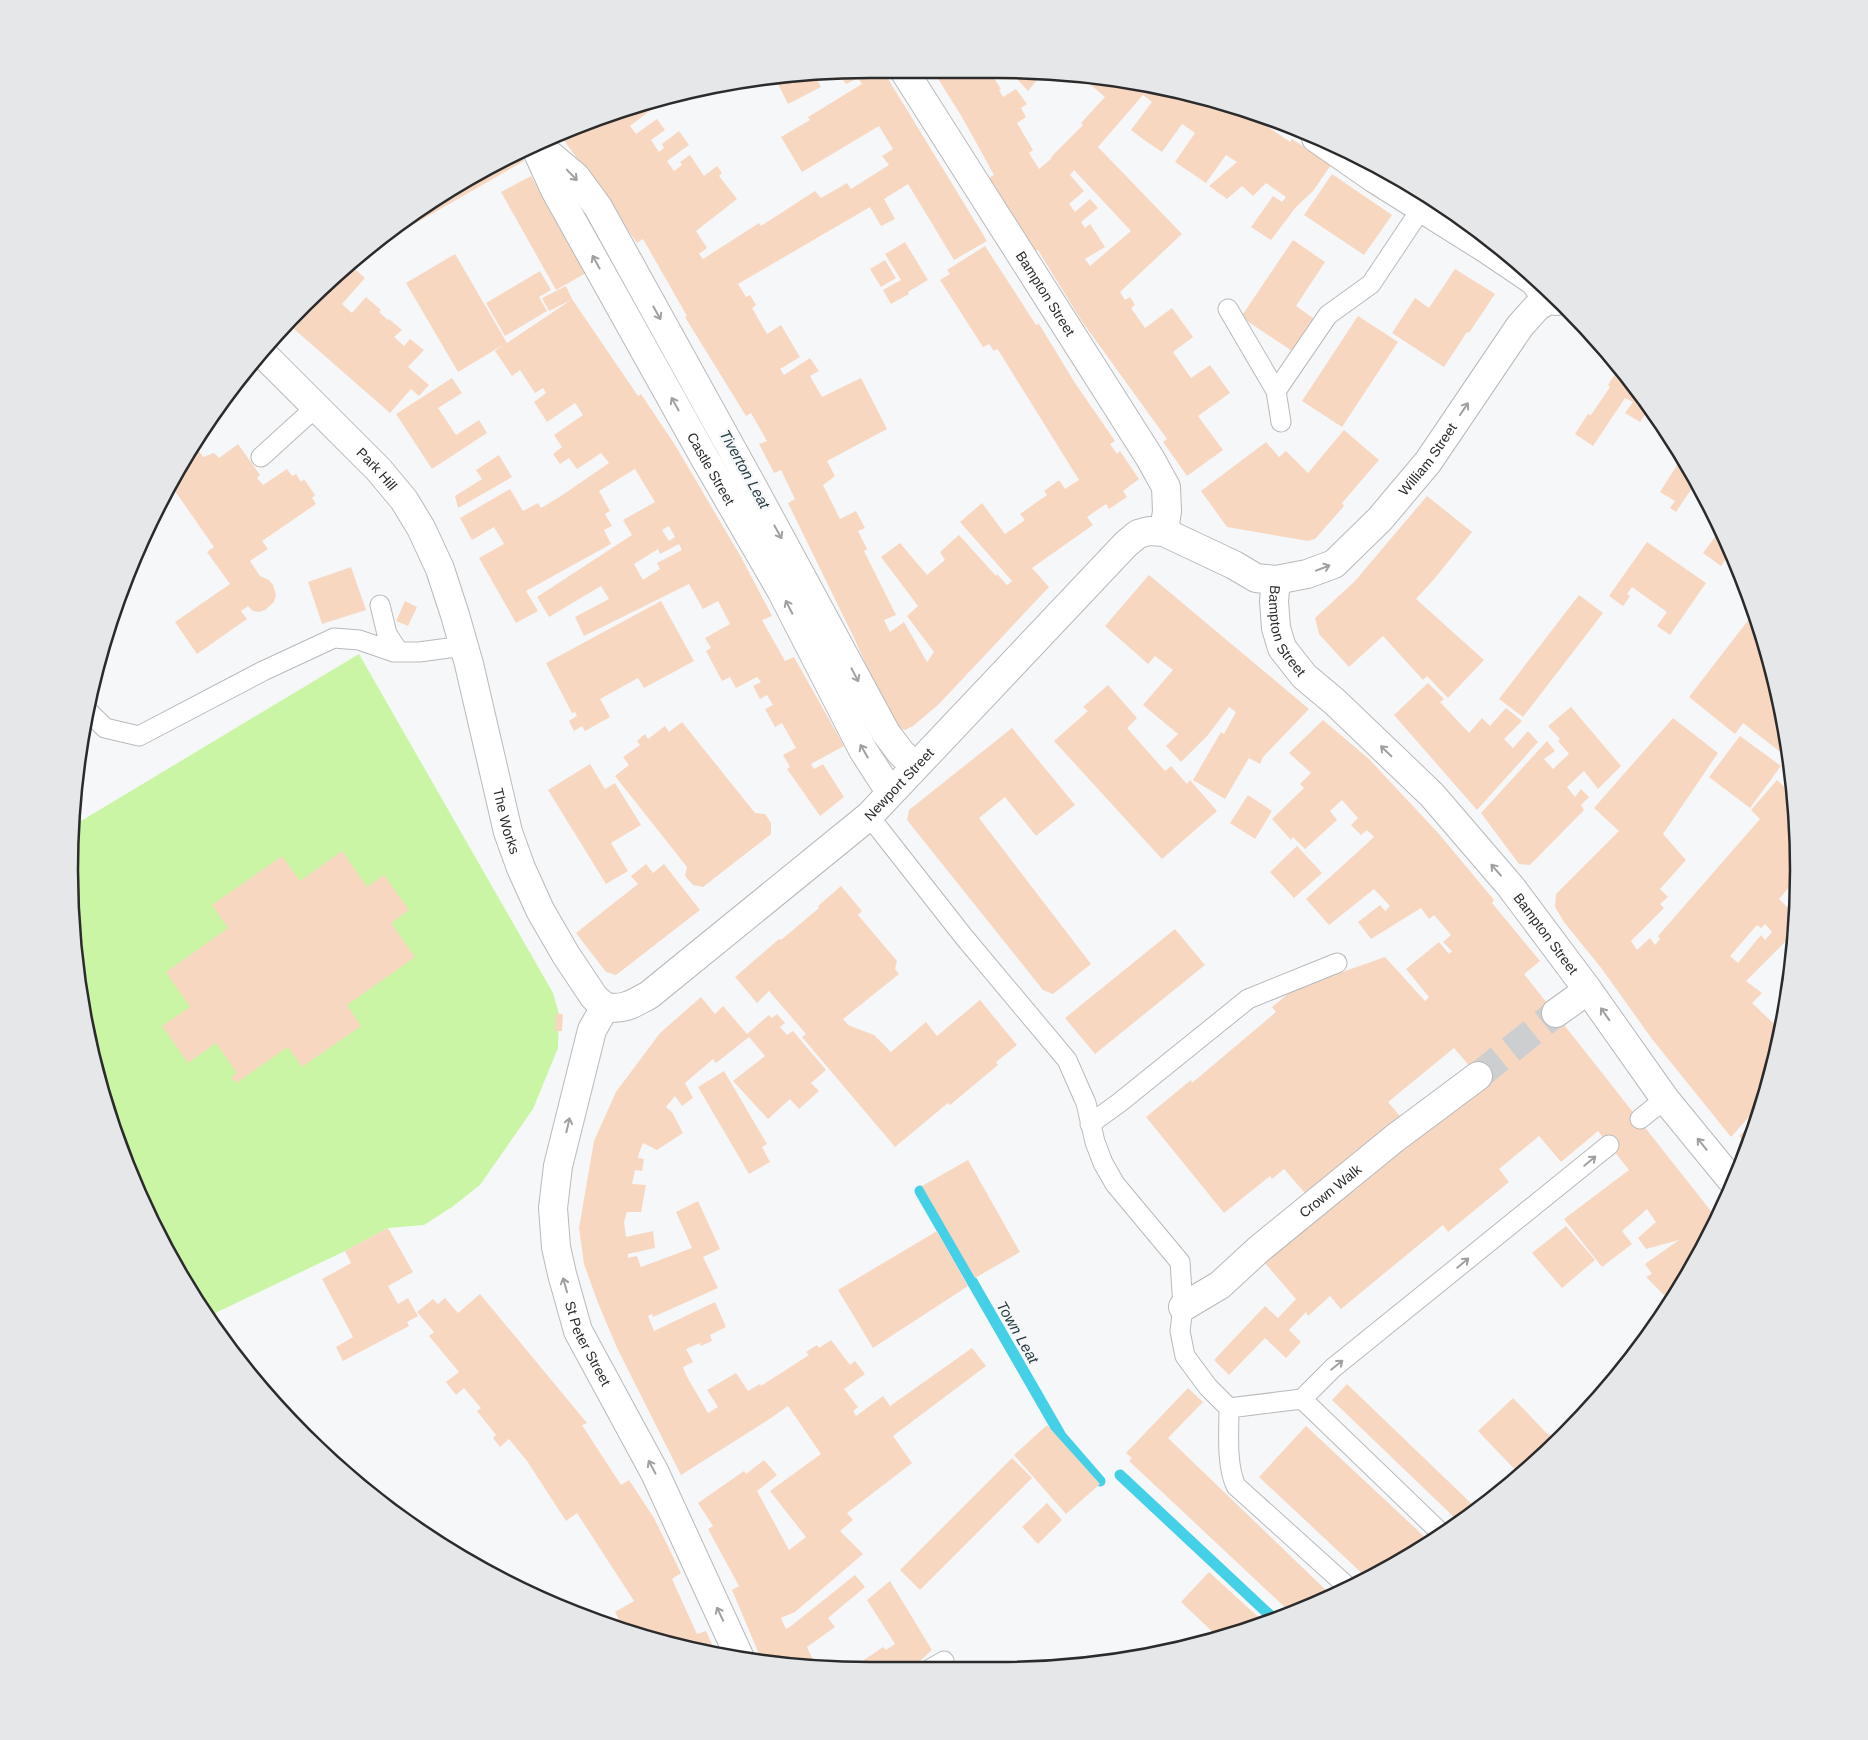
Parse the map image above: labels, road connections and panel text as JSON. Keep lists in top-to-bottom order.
{
  "streets": {
    "street": [
      "Bampton Street",
      "William Street",
      "Castle Street",
      "Park Hill",
      "Newport Street",
      "The Works",
      "Crown Walk",
      "St Peter Street"
    ]
  },
  "crossings": [
    ["Bampton Street", "William Street"],
    ["Bampton Street", "Newport Street"],
    ["Castle Street", "Newport Street"],
    ["Park Hill", "The Works"],
    ["Newport Street", "The Works"],
    ["Newport Street", "St Peter Street"],
    ["The Works", "St Peter Street"]
  ],
  "one_way": ["Bampton Street", "William Street", "St Peter Street"],
  "water": ["Tiverton Leat", "Town Leat"]
}
